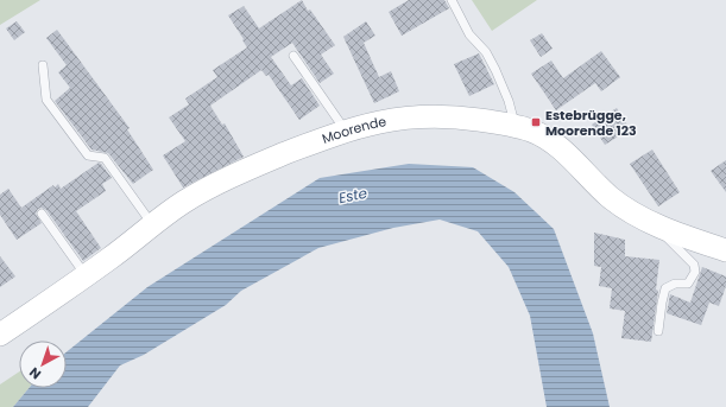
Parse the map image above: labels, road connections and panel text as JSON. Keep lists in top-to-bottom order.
{
  "streets": {
    "street": ["Moorende"]
  },
  "water": ["Este"],
  "places": {
    "transit": ["Estebrügge, Moorende 123"]
  },
  "north": "bottom left"
}
